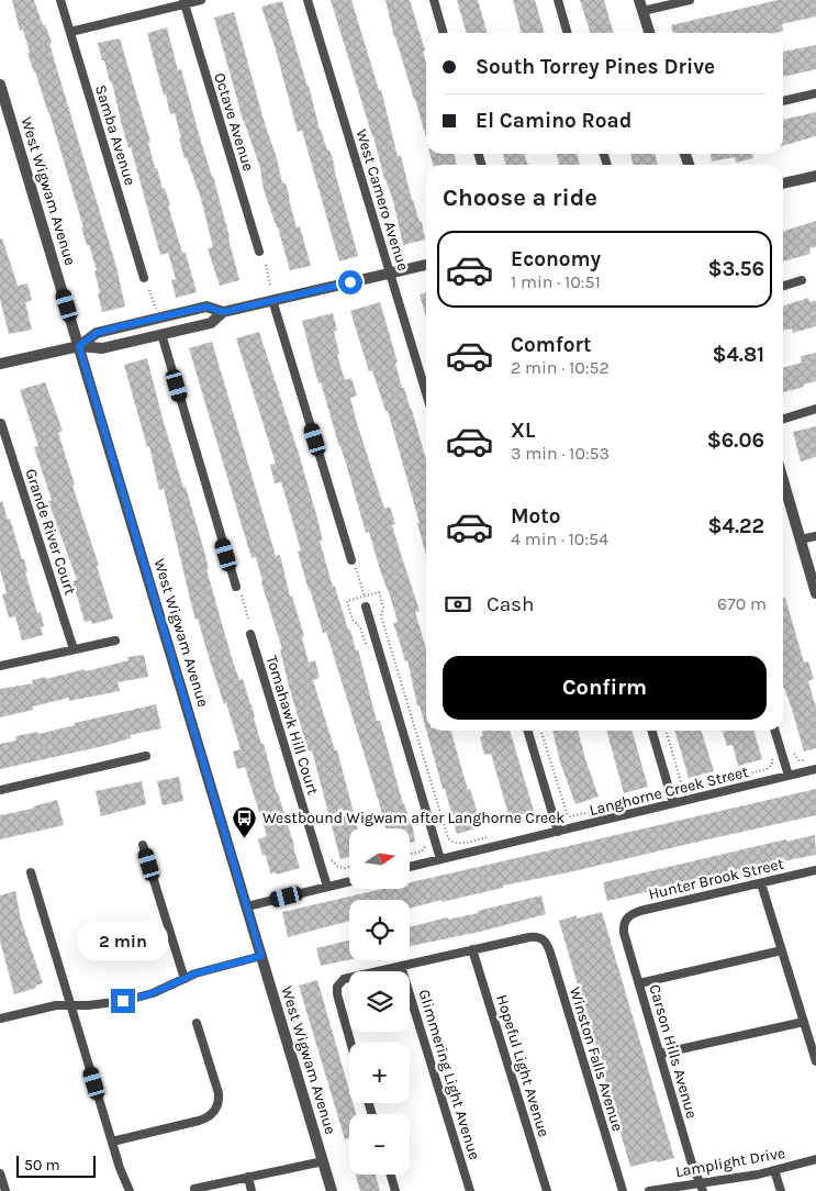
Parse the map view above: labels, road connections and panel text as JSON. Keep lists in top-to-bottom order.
{
  "streets": {
    "street": [
      "Octave Avenue",
      "Samba Avenue",
      "West Wigwam Avenue",
      "West Camero Avenue",
      "Grande River Court",
      "Tomahawk Hill Court",
      "Langhorne Creek Street",
      "Hunter Brook Street",
      "Carson Hills Avenue",
      "Winston Falls Avenue",
      "Hopeful Light Avenue",
      "Glimmering Light Avenue",
      "Lamplight Drive"
    ]
  },
  "crossings": [
    ["Hunter Brook Street", "Carson Hills Avenue"],
    ["Carson Hills Avenue", "Lamplight Drive"],
    ["Winston Falls Avenue", "Hopeful Light Avenue"]
  ],
  "places": {
    "bus stop": ["Westbound Wigwam after Langhorne Creek"]
  },
  "scale_bar": "50 m",
  "north": "right",
  "page": {
    "banner": ["South Torrey Pines Drive", "El Camino Road"],
    "heading": "Choose a ride",
    "list": [
      {
        "name": "Economy",
        "note": "1 min · 10:51",
        "value": "$3.56"
      },
      {
        "name": "Comfort",
        "note": "2 min · 10:52",
        "value": "$4.81"
      },
      {
        "name": "XL",
        "note": "3 min · 10:53",
        "value": "$6.06"
      },
      {
        "name": "Moto",
        "note": "4 min · 10:54",
        "value": "$4.22"
      }
    ],
    "pay": ["Cash", "670 m"],
    "buttons": "Confirm",
    "map_buttons": ["+", "−"],
    "bubble": "2 min",
    "scale": "50 m"
  }
}
